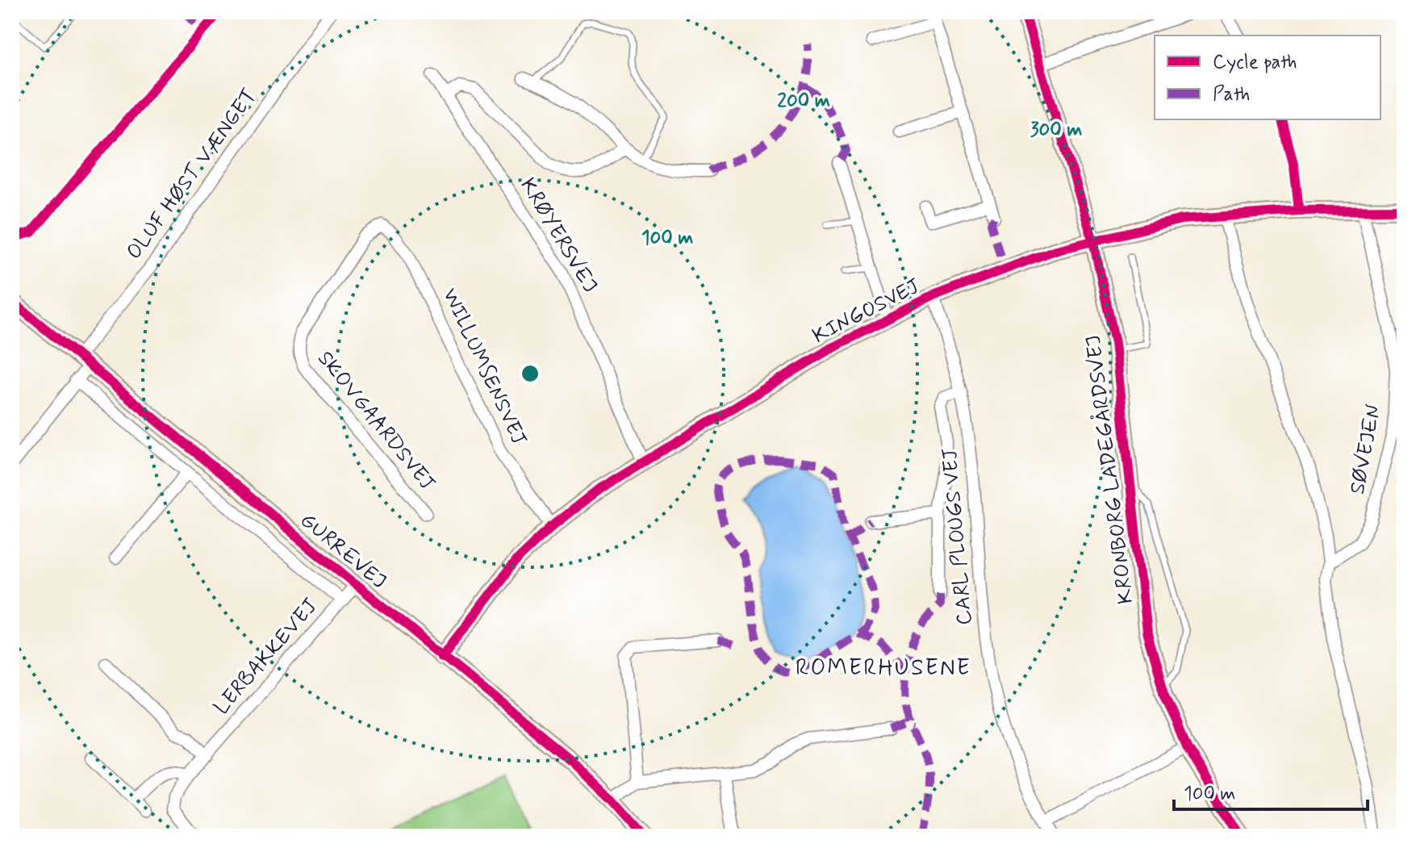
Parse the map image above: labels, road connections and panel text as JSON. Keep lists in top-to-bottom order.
{
  "streets": {
    "street": [
      "OLUF HØST VÆNGET",
      "KRØYERSVEJ",
      "KINGOSVEJ",
      "WILLUMSENSVEJ",
      "SKOVGAARDSVEJ",
      "SØVEJEN",
      "KRONBORG LADEGÅRDSVEJ",
      "CARL PLOUGS VEJ",
      "GURREVEJ",
      "LERBAKKEVEJ"
    ]
  },
  "crossings": [
    ["OLUF HØST VÆNGET", "GURREVEJ"],
    ["KRØYERSVEJ", "KINGOSVEJ"],
    ["KINGOSVEJ", "WILLUMSENSVEJ"],
    ["KINGOSVEJ", "SØVEJEN"],
    ["KINGOSVEJ", "KRONBORG LADEGÅRDSVEJ"],
    ["KINGOSVEJ", "CARL PLOUGS VEJ"],
    ["KINGOSVEJ", "GURREVEJ"],
    ["WILLUMSENSVEJ", "SKOVGAARDSVEJ"],
    ["GURREVEJ", "LERBAKKEVEJ"]
  ],
  "districts": ["ROMERHUSENE"],
  "legend": ["Cycle path", "Path"],
  "scale_bar": "100 m",
  "rings": ["200 m", "300 m", "100 m"]
}
